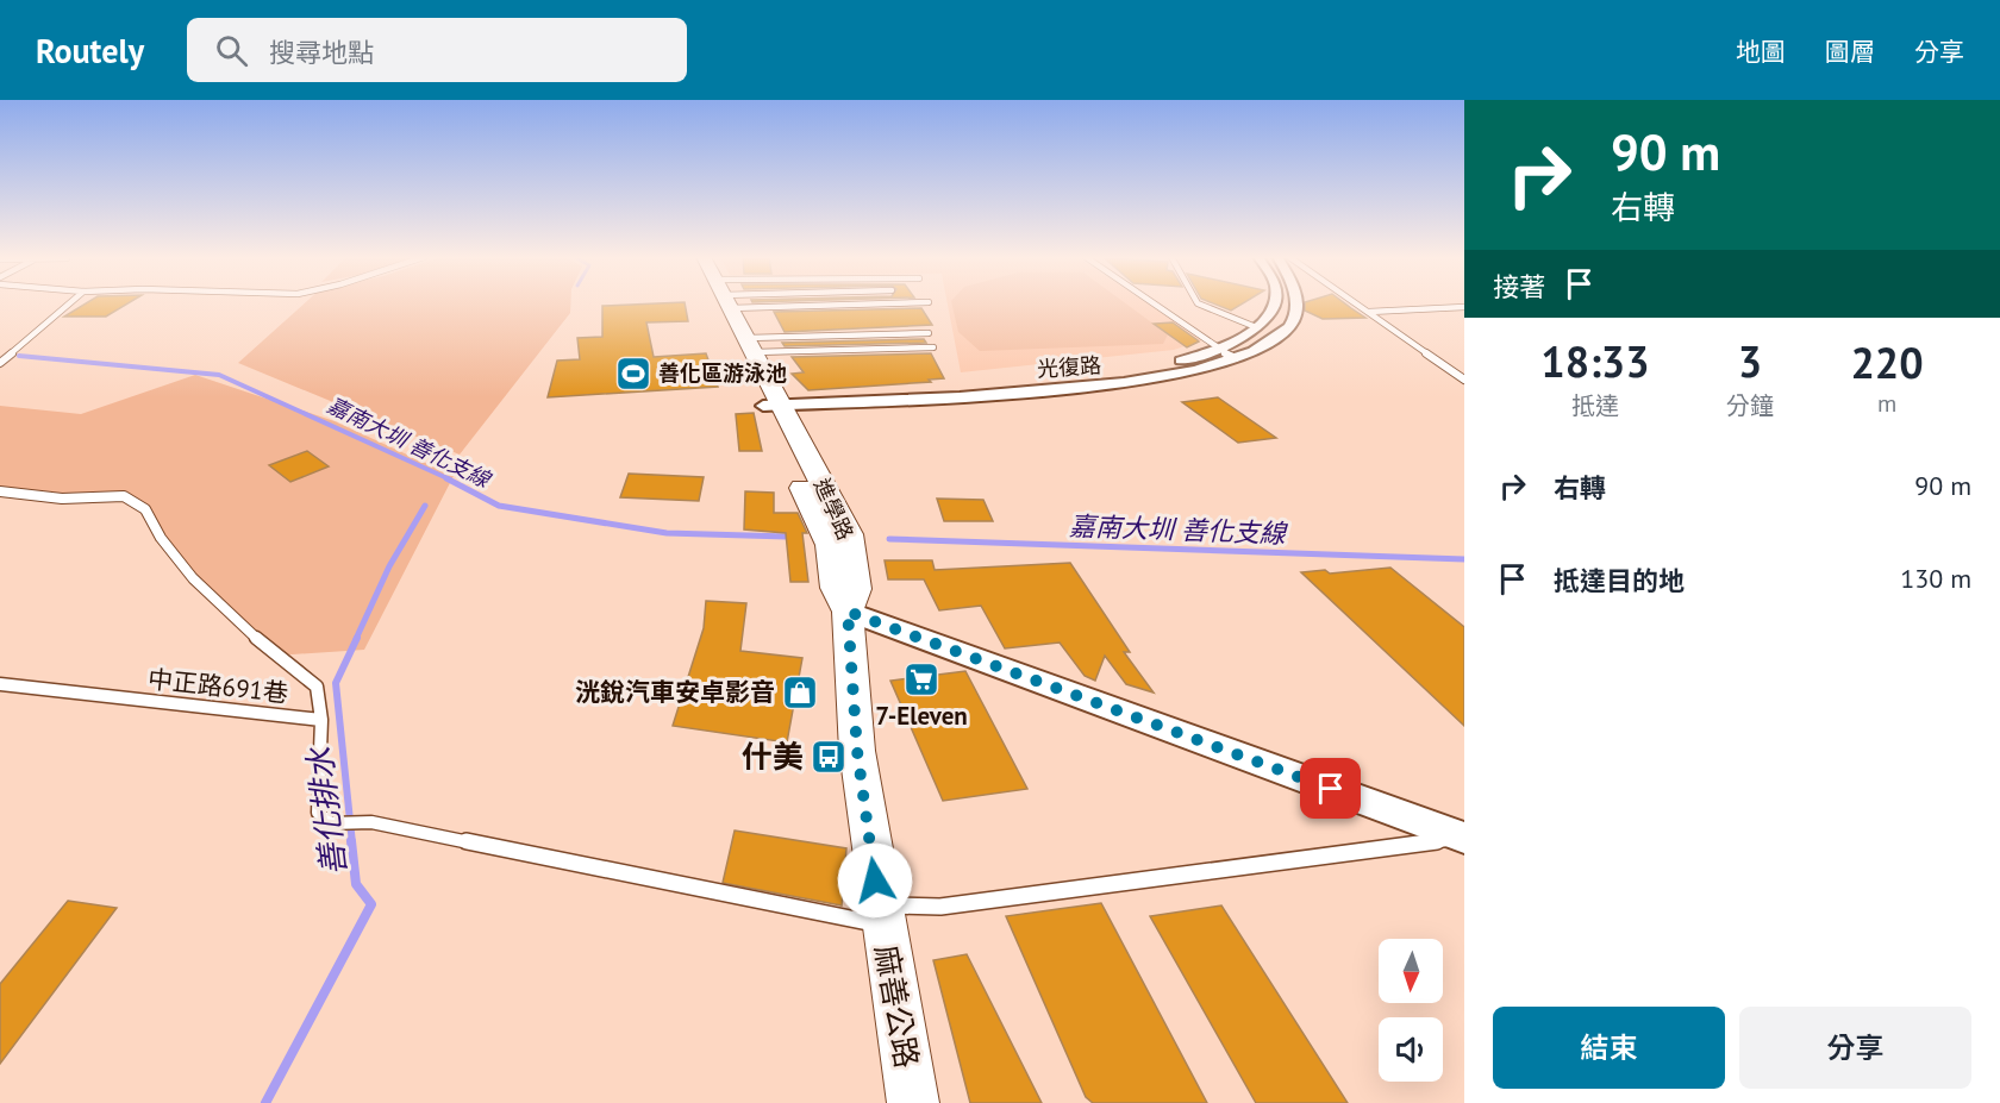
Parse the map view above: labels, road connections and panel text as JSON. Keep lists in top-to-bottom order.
{
  "streets": {
    "main road": ["進學路", "麻善公路"],
    "street": ["光復路"],
    "lane": ["中正路691巷"]
  },
  "crossings": [
    ["光復路", "進學路"],
    ["進學路", "麻善公路"],
    ["中正路691巷", "麻善公路"]
  ],
  "water": ["嘉南大圳 善化支線", "善化排水"],
  "places": {
    "sports": ["善化區游泳池"],
    "supermarket": ["7-Eleven"],
    "shop": ["洸銳汽車安卓影音"],
    "bus stop": ["什美"]
  },
  "north": "bottom",
  "page": {
    "header": "Routely",
    "search": "搜尋地點",
    "nav": ["地圖", "圖層", "分享"],
    "turn": ["90 m", "右轉"],
    "then": "接著",
    "eta": [
      "18:33",
      "抵達",
      "3",
      "分鐘",
      "220",
      "m"
    ],
    "list": [
      {
        "name": "右轉",
        "value": "90 m"
      },
      {
        "name": "抵達目的地",
        "value": "130 m"
      }
    ],
    "buttons": ["結束", "分享"]
  }
}
